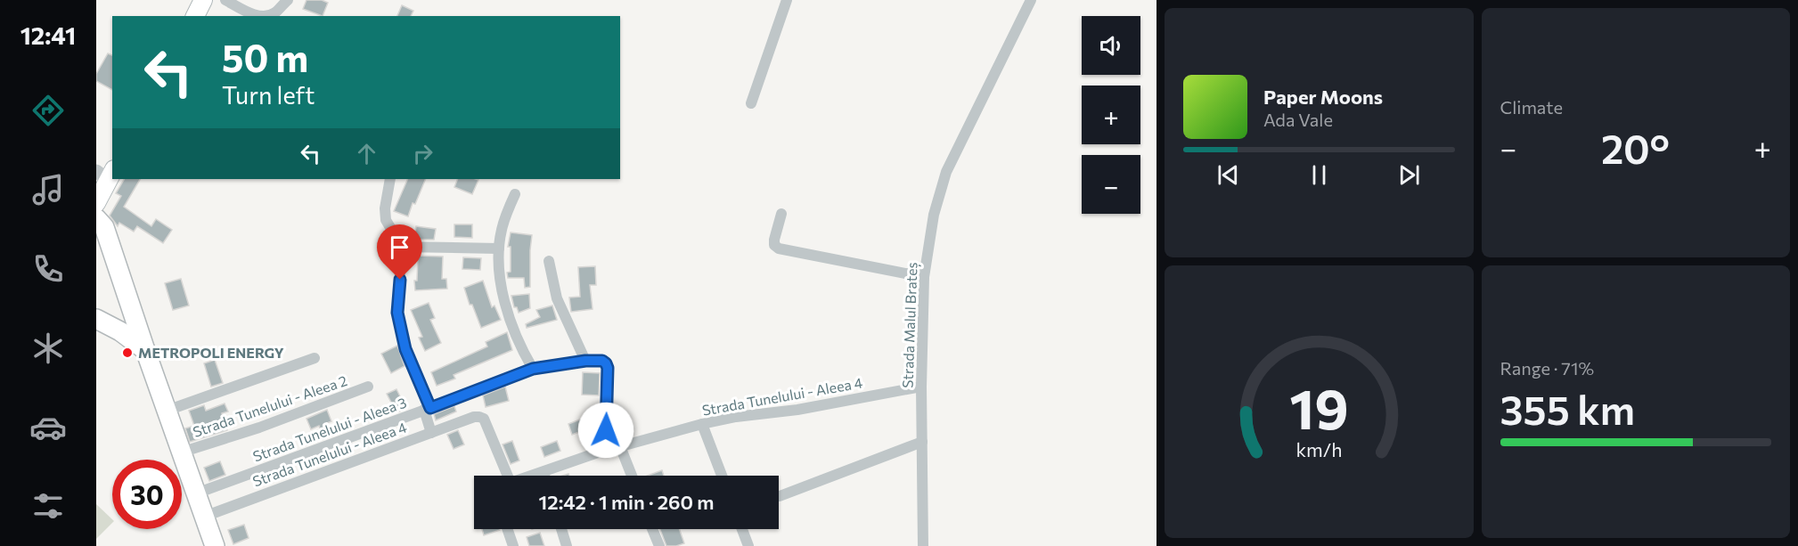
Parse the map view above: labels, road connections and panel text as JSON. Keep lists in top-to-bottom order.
{
  "streets": {
    "street": [
      "Strada Malul Brateș",
      "Strada Tunelului - Aleea 4",
      "Strada Tunelului - Aleea 2",
      "Strada Tunelului - Aleea 3"
    ]
  },
  "crossings": [
    ["Strada Malul Brateș", "Strada Tunelului - Aleea 4"]
  ],
  "places": ["METROPOLI ENERGY"],
  "page": {
    "tabs": "12:41",
    "tile": [
      "Climate",
      ["Range · 71%", "355 km"]
    ],
    "map_buttons": ["+", "−"],
    "turn": ["50 m", "Turn left"],
    "song": ["Paper Moons", "Ada Vale"],
    "heat": ["−", "20°", "+"],
    "limit": "30",
    "trip": "12:42 · 1 min · 260 m",
    "gauge": ["19", "km/h"]
  }
}
